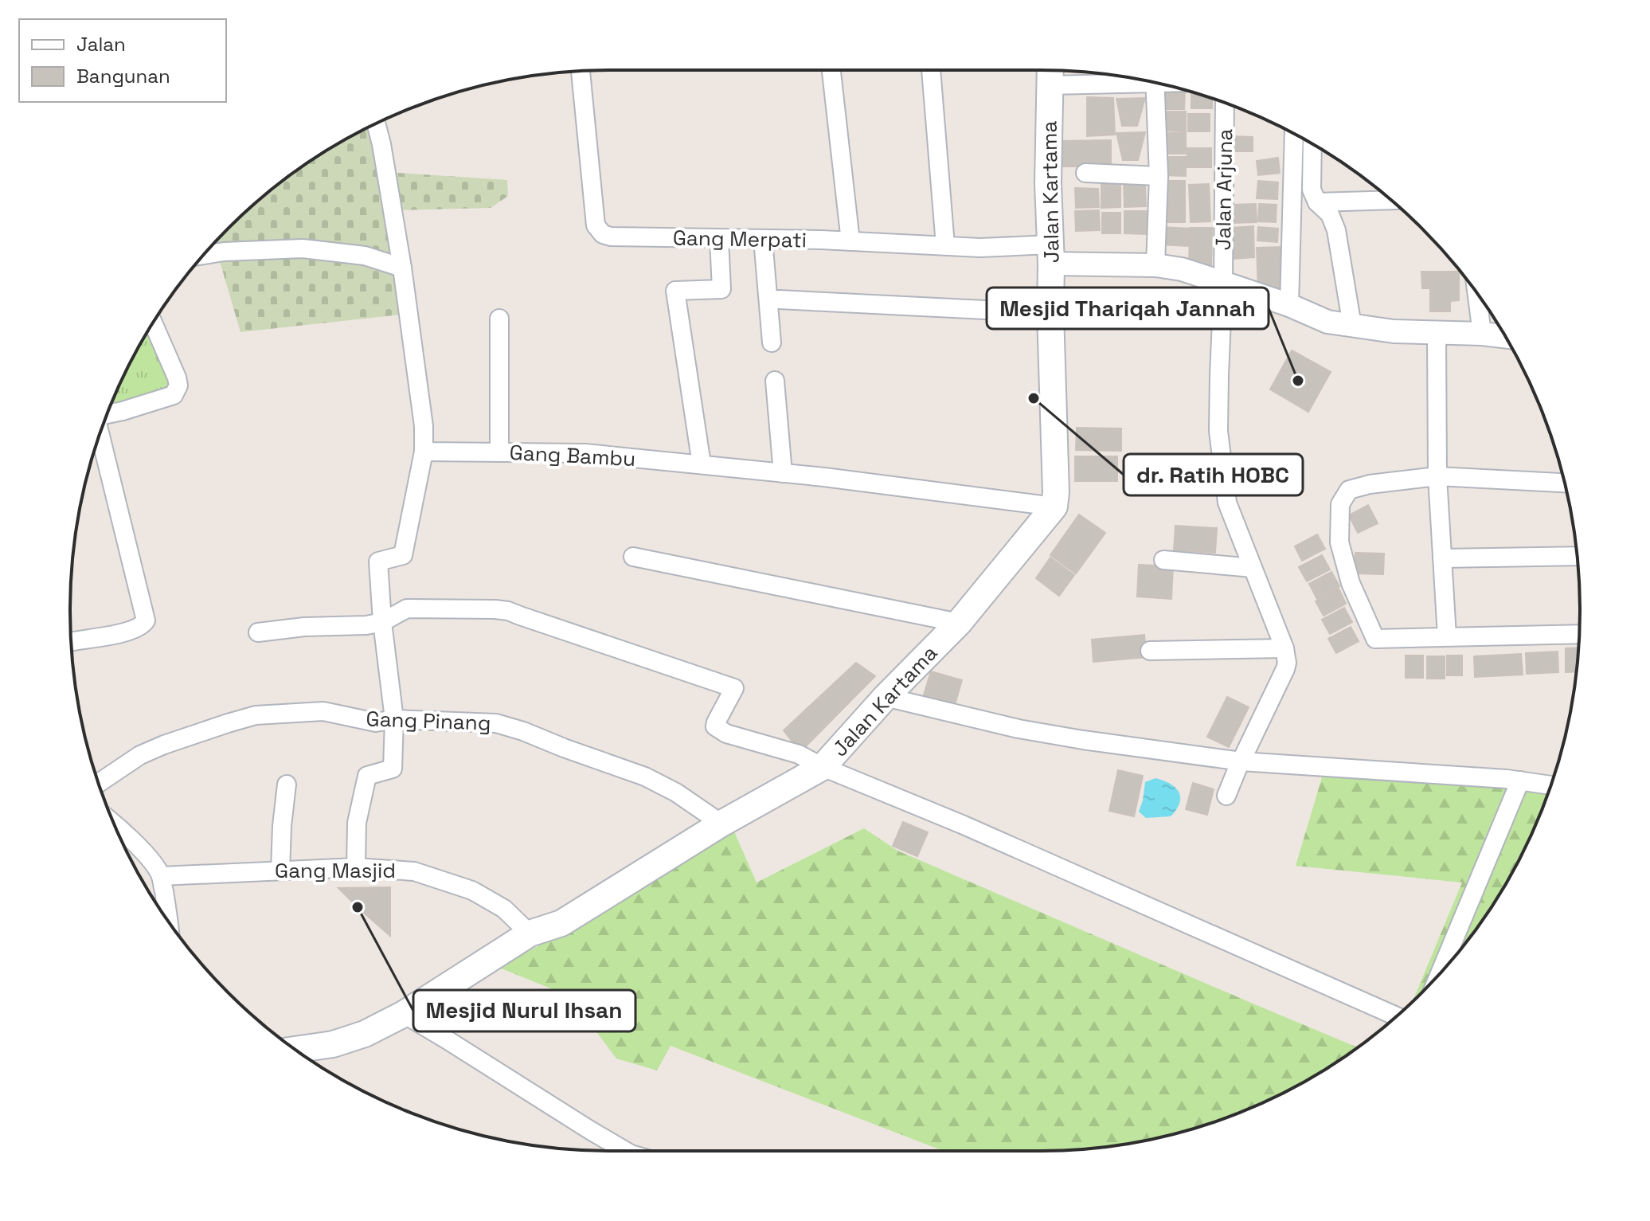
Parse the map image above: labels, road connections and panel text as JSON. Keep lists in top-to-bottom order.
{
  "streets": {
    "main road": ["Jalan Kartama"],
    "street": [
      "Jalan Arjuna",
      "Gang Merpati",
      "Gang Bambu",
      "Gang Pinang",
      "Gang Masjid"
    ]
  },
  "crossings": [
    ["Jalan Kartama", "Gang Merpati"],
    ["Jalan Kartama", "Gang Bambu"],
    ["Jalan Kartama", "Gang Pinang"],
    ["Jalan Kartama", "Gang Masjid"]
  ],
  "places": ["Mesjid Thariqah Jannah", "dr. Ratih HOBC", "Mesjid Nurul Ihsan"],
  "legend": ["Jalan", "Bangunan"]
}
